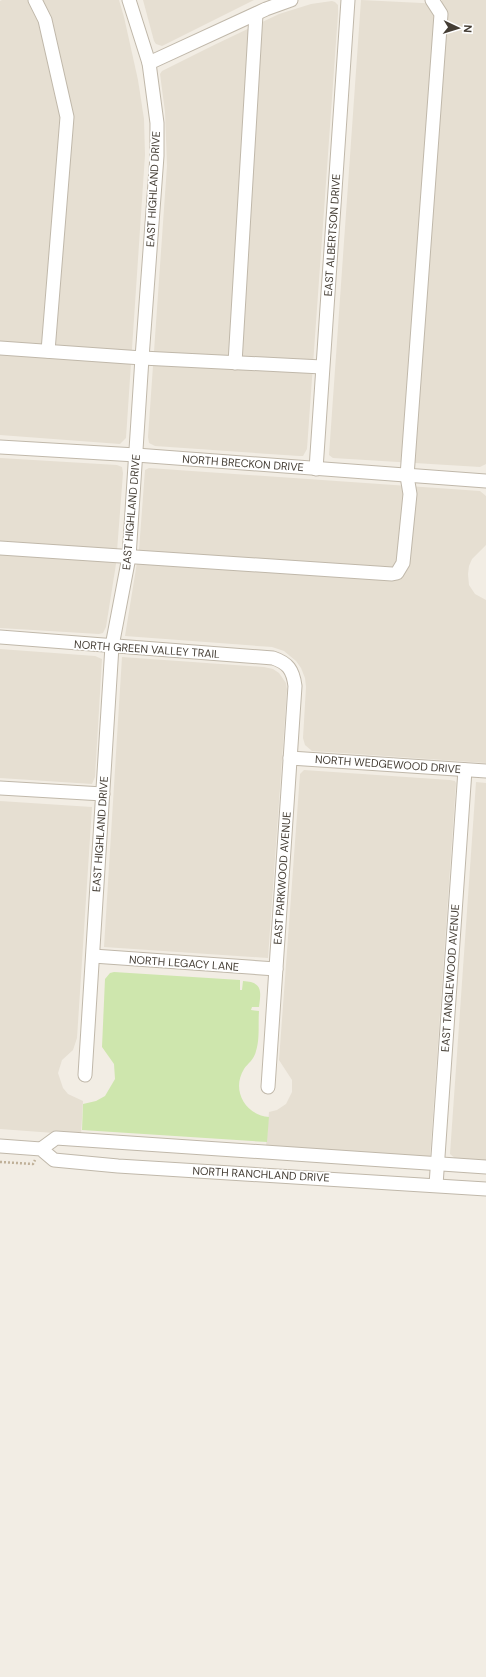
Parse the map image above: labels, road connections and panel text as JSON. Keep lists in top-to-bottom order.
{
  "streets": {
    "street": [
      "EAST HIGHLAND DRIVE",
      "EAST ALBERTSON DRIVE",
      "NORTH BRECKON DRIVE",
      "NORTH GREEN VALLEY TRAIL",
      "NORTH WEDGEWOOD DRIVE",
      "EAST PARKWOOD AVENUE",
      "NORTH LEGACY LANE",
      "EAST TANGLEWOOD AVENUE",
      "NORTH RANCHLAND DRIVE"
    ]
  },
  "crossings": [
    ["EAST HIGHLAND DRIVE", "NORTH BRECKON DRIVE"],
    ["EAST HIGHLAND DRIVE", "NORTH GREEN VALLEY TRAIL"],
    ["EAST HIGHLAND DRIVE", "NORTH LEGACY LANE"],
    ["EAST ALBERTSON DRIVE", "NORTH BRECKON DRIVE"],
    ["NORTH GREEN VALLEY TRAIL", "EAST PARKWOOD AVENUE"],
    ["NORTH WEDGEWOOD DRIVE", "EAST PARKWOOD AVENUE"],
    ["NORTH WEDGEWOOD DRIVE", "EAST TANGLEWOOD AVENUE"],
    ["EAST PARKWOOD AVENUE", "NORTH LEGACY LANE"],
    ["EAST TANGLEWOOD AVENUE", "NORTH RANCHLAND DRIVE"]
  ],
  "north": "right"
}
